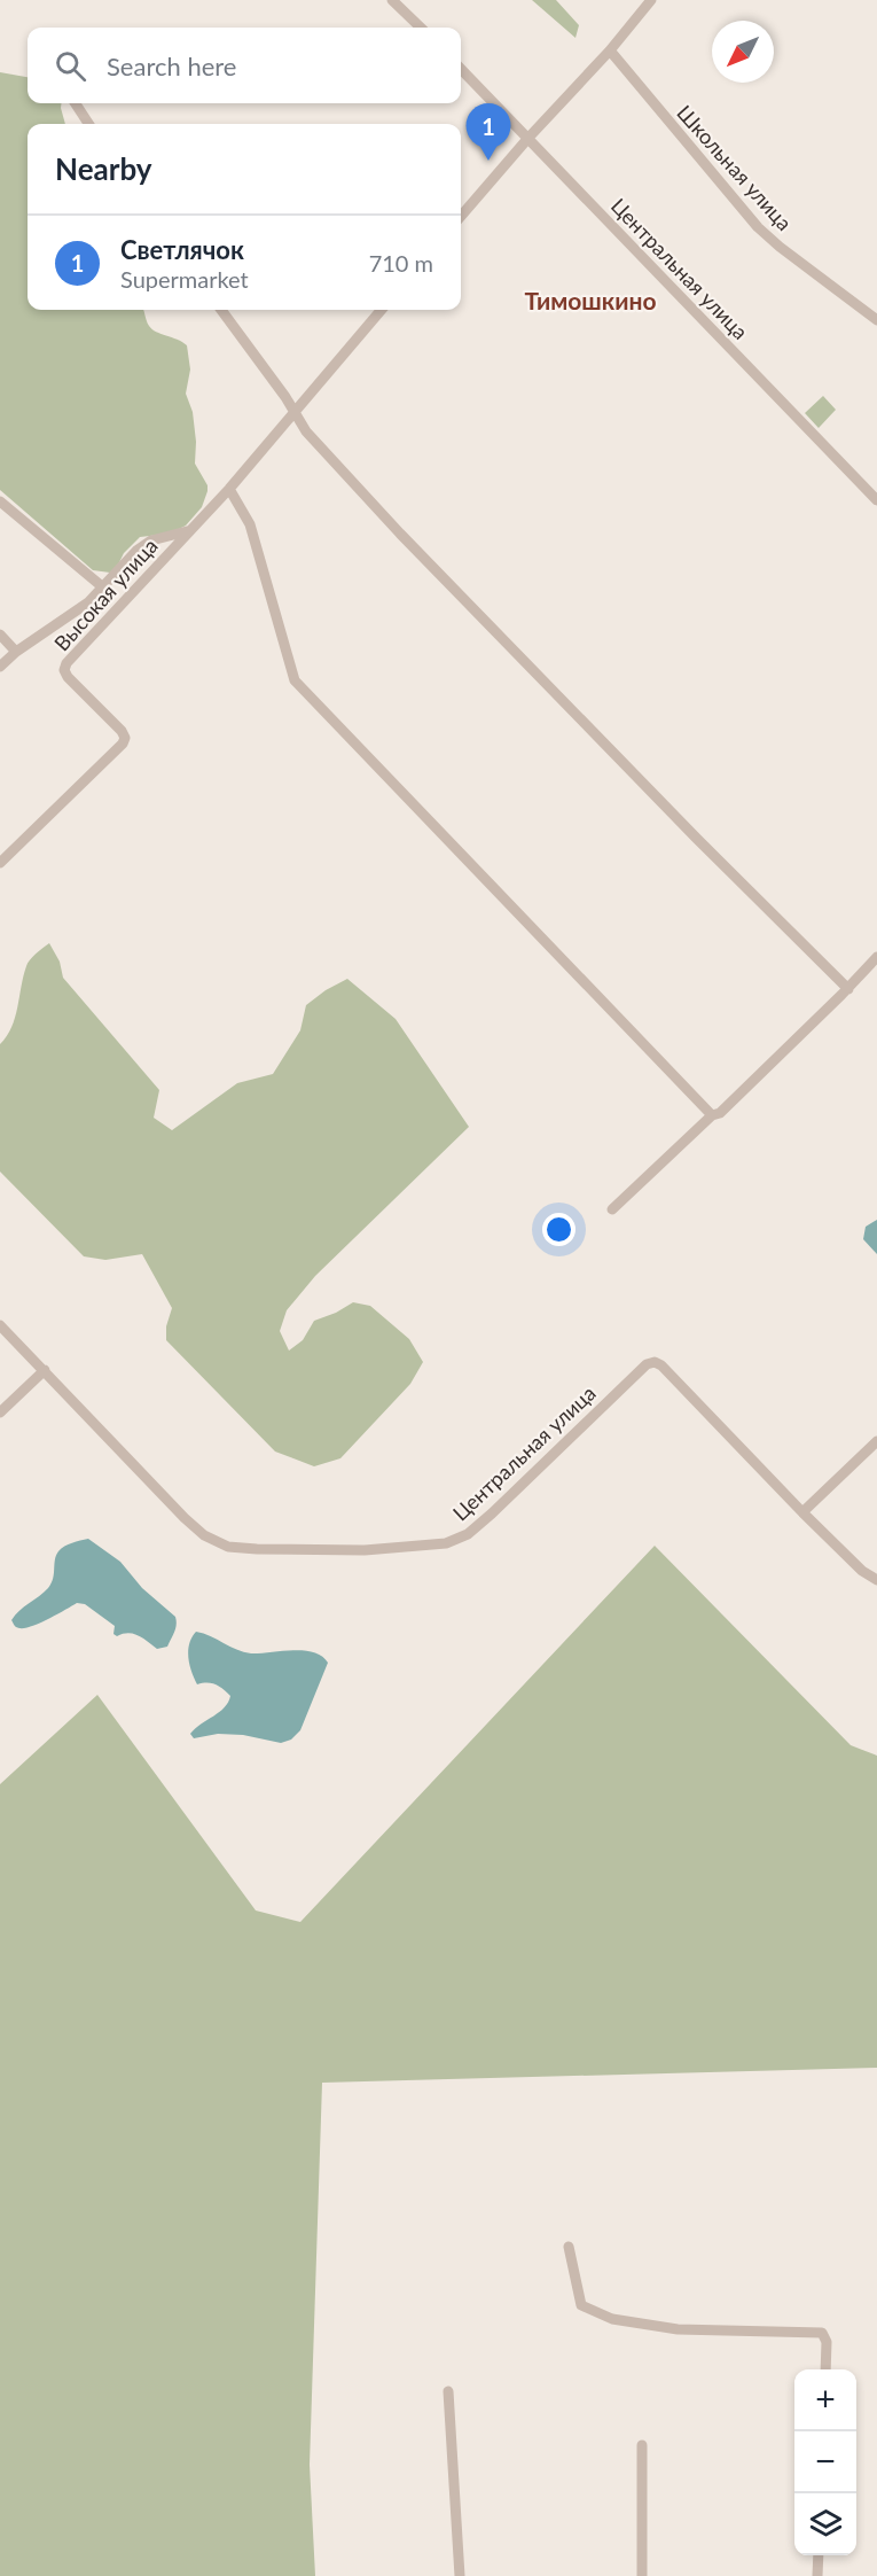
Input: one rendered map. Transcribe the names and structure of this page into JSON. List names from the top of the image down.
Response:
{
  "streets": {
    "street": ["Школьная улица", "Центральная улица", "Высокая улица"]
  },
  "districts": ["Тимошкино"],
  "north": "bottom left",
  "page": {
    "search": "Search here",
    "pins": "1",
    "heading": "Nearby",
    "list": [
      {
        "mark": "1",
        "name": "Светлячок",
        "note": "Supermarket",
        "value": "710 m"
      }
    ],
    "map_buttons": ["+", "−"]
  }
}
